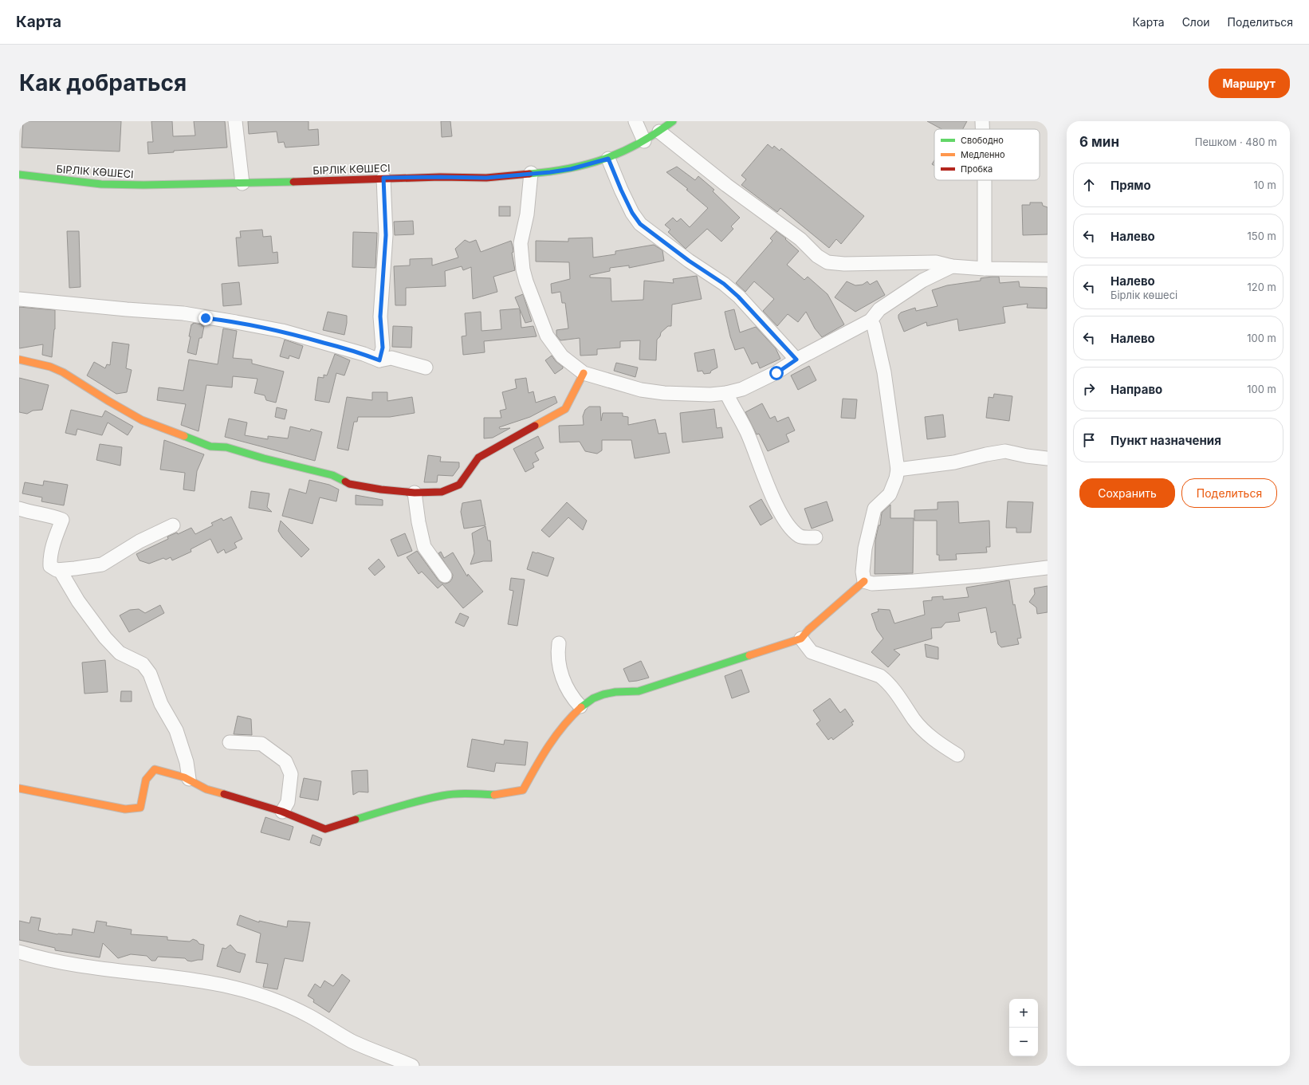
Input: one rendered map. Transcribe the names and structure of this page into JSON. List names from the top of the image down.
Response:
{
  "streets": {
    "street": ["БІРЛІК КӨШЕСІ"]
  },
  "legend": ["Свободно", "Медленно", "Пробка"],
  "page": {
    "header": "Карта",
    "nav": ["Карта", "Слои", "Поделиться"],
    "buttons": [
      "Маршрут",
      ["Сохранить", "Поделиться"]
    ],
    "title": "Как добраться",
    "heading": ["6 мин", "Пешком · 480 m"],
    "list": [
      ["Прямо", "10 m"],
      ["Налево", "150 m"],
      ["Налево", "Бірлік көшесі", "120 m"],
      ["Налево", "100 m"],
      ["Направо", "100 m"],
      "Пункт назначения"
    ],
    "map_buttons": ["+", "−"]
  }
}
